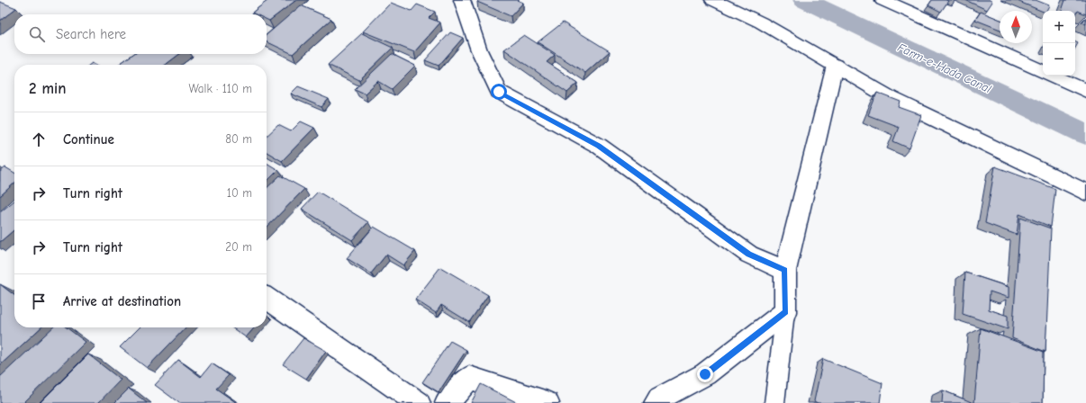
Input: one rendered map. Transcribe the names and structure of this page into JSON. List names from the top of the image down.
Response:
{
  "water": ["Farm-e-Hada Canal"],
  "north": "top",
  "page": {
    "map_buttons": ["+", "−"],
    "search": "Search here",
    "heading": ["2 min", "Walk · 110 m"],
    "list": [
      ["Continue", "80 m"],
      ["Turn right", "10 m"],
      ["Turn right", "20 m"],
      "Arrive at destination"
    ]
  }
}
